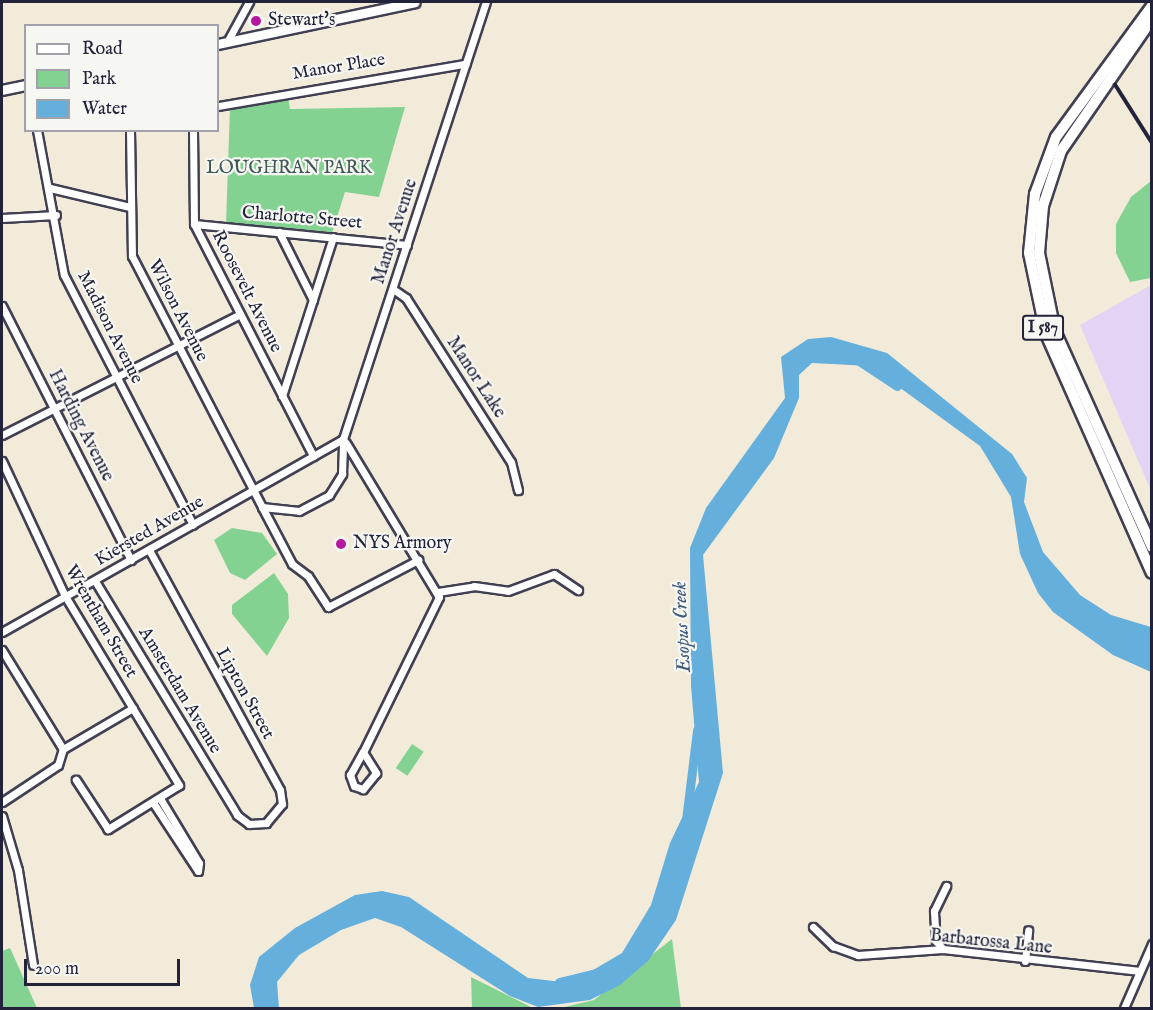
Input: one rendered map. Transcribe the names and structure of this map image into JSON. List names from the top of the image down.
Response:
{
  "streets": {
    "highway": ["I 587"],
    "street": [
      "Manor Place",
      "Charlotte Street",
      "Manor Avenue",
      "Roosevelt Avenue",
      "Wilson Avenue",
      "Madison Avenue",
      "Manor Lake",
      "Harding Avenue",
      "Kiersted Avenue",
      "Wrentham Street",
      "Amsterdam Avenue",
      "Lipton Street",
      "Barbarossa Lane"
    ]
  },
  "crossings": [
    ["Manor Place", "Manor Avenue"],
    ["Charlotte Street", "Manor Avenue"],
    ["Charlotte Street", "Roosevelt Avenue"],
    ["Manor Avenue", "Wilson Avenue"],
    ["Manor Avenue", "Manor Lake"],
    ["Roosevelt Avenue", "Kiersted Avenue"],
    ["Wilson Avenue", "Kiersted Avenue"],
    ["Madison Avenue", "Kiersted Avenue"],
    ["Harding Avenue", "Kiersted Avenue"],
    ["Kiersted Avenue", "Wrentham Street"],
    ["Kiersted Avenue", "Amsterdam Avenue"],
    ["Kiersted Avenue", "Lipton Street"],
    ["Amsterdam Avenue", "Lipton Street"]
  ],
  "water": ["Esopus Creek"],
  "parks": ["LOUGHRAN PARK"],
  "places": ["Stewart's", "NYS Armory"],
  "legend": ["Road", "Park", "Water"],
  "scale_bar": "200 m"
}
